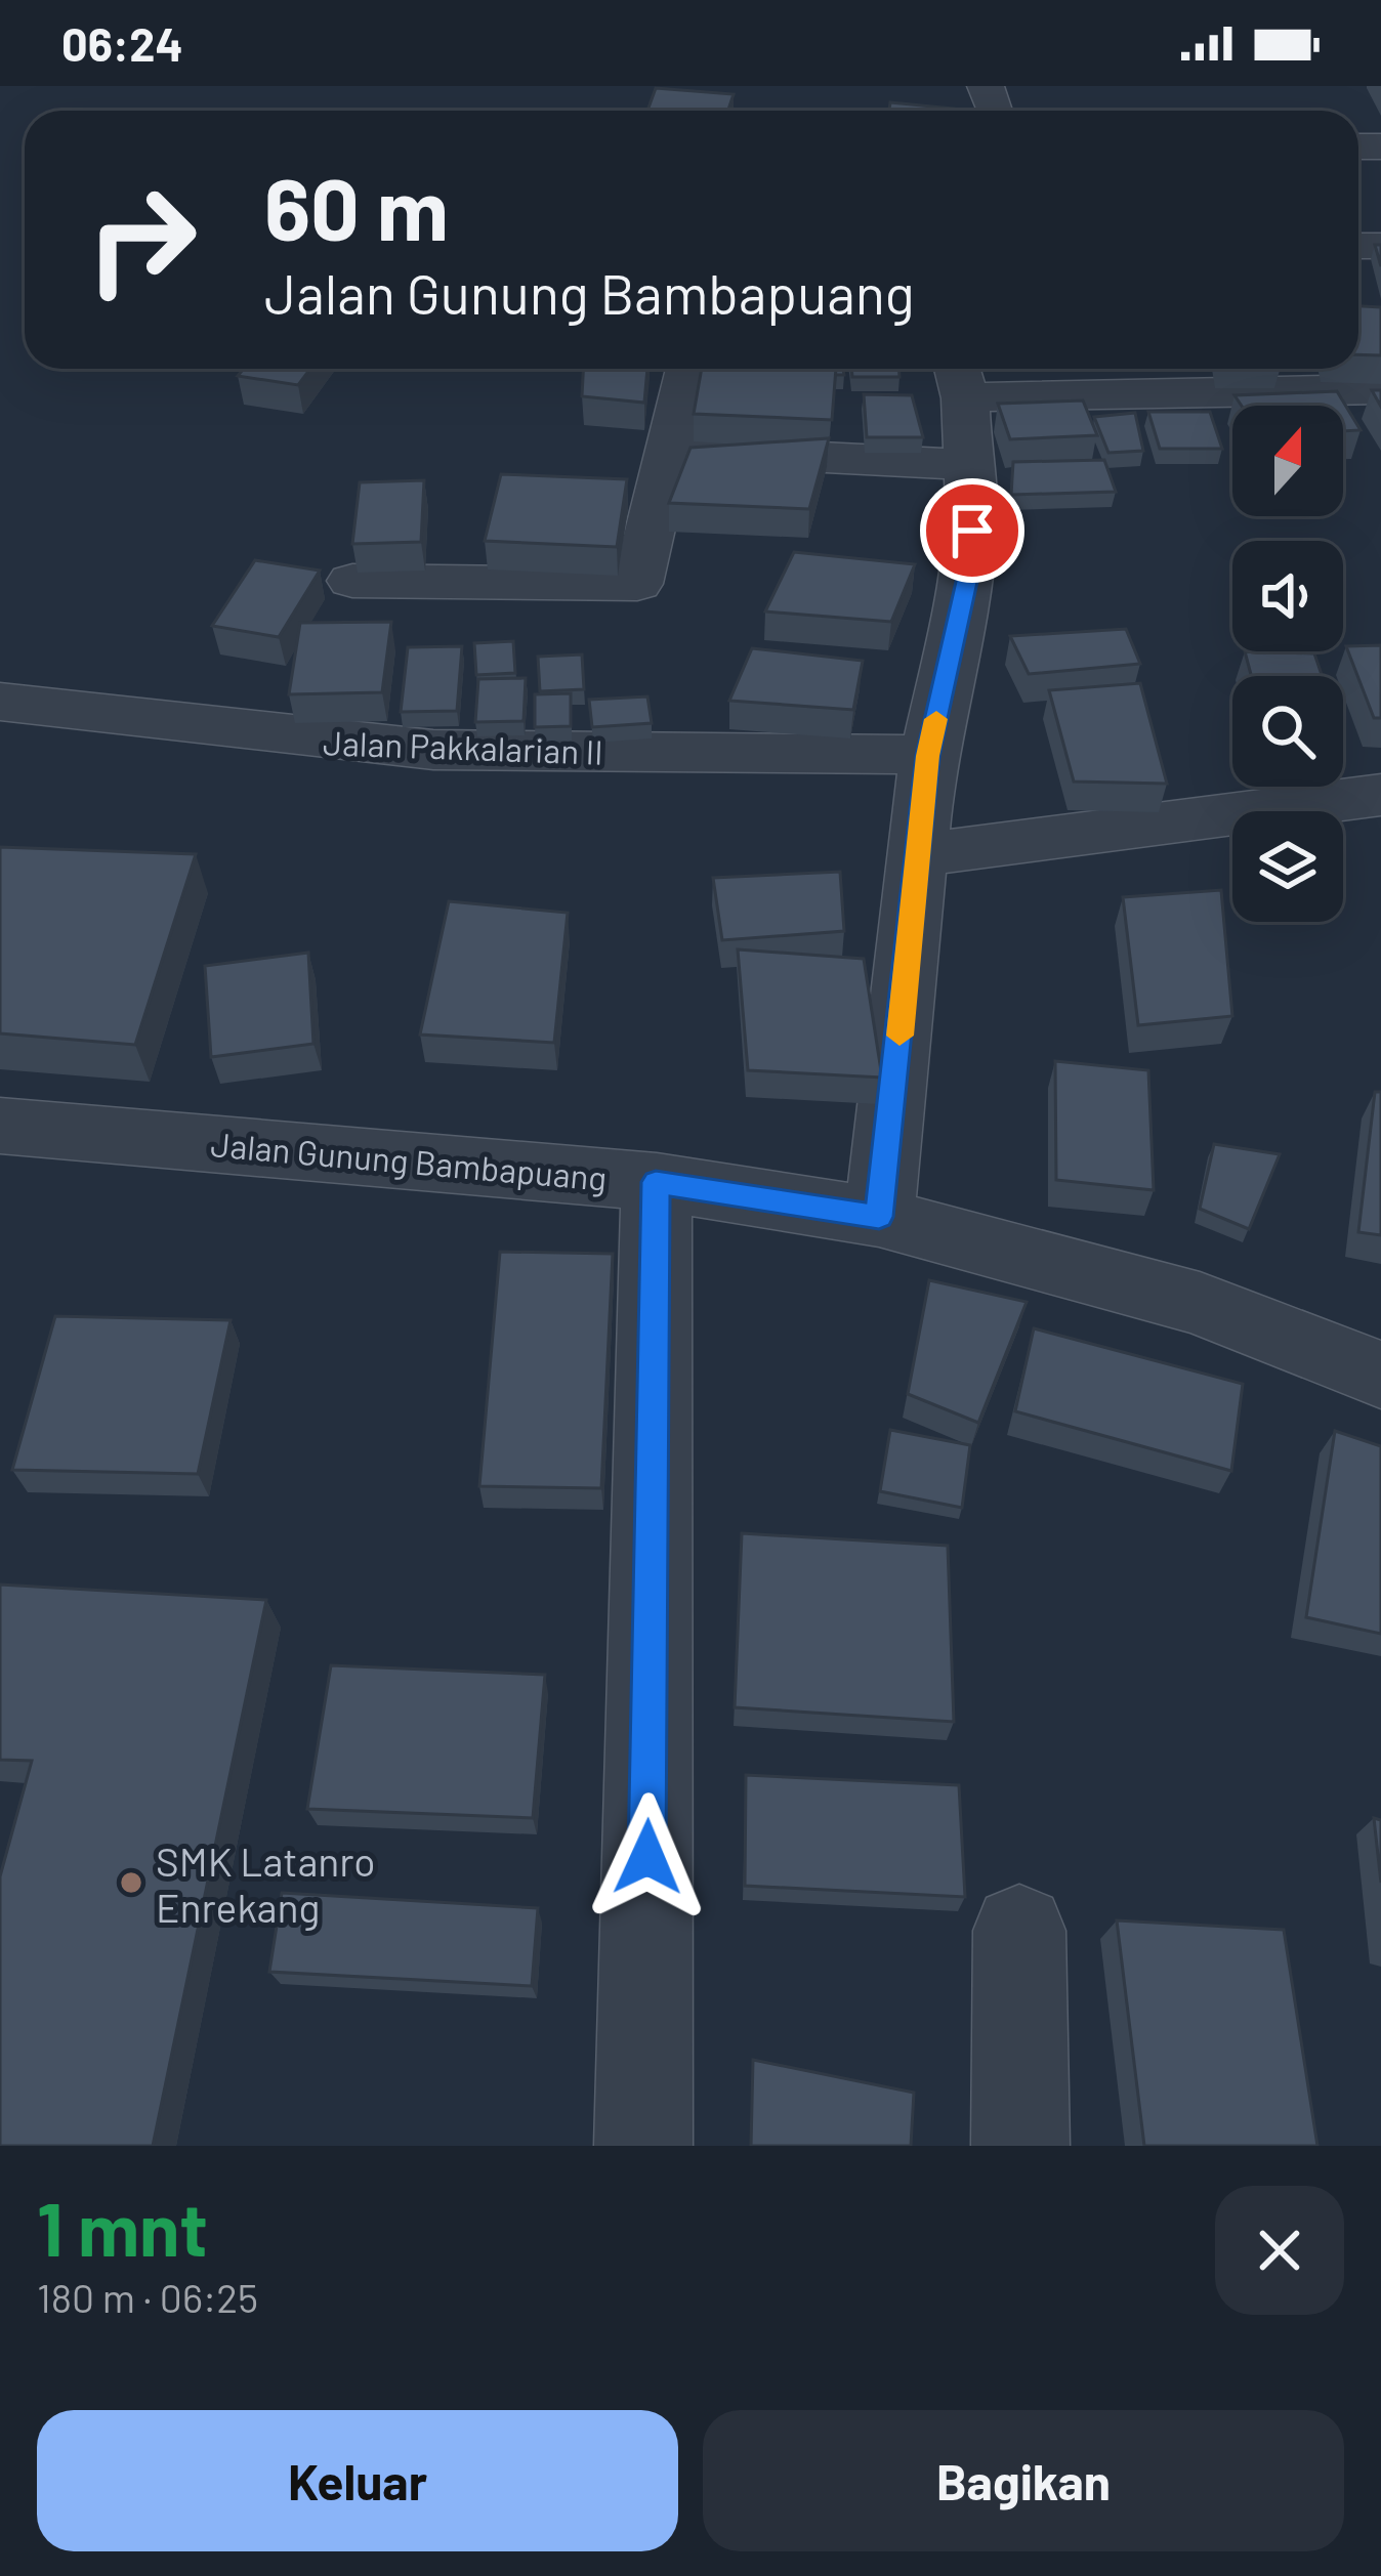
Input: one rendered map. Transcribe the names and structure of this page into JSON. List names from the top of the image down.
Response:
{
  "streets": {
    "street": ["Jalan Pakkalarian II", "Jalan Gunung Bambapuang"]
  },
  "places": ["SMK Latanro Enrekang"],
  "north": "top",
  "page": {
    "status": "06:24",
    "turn": ["60 m", "Jalan Gunung Bambapuang"],
    "heading": ["1 mnt", "180 m · 06:25"],
    "buttons": ["Keluar", "Bagikan"]
  }
}
